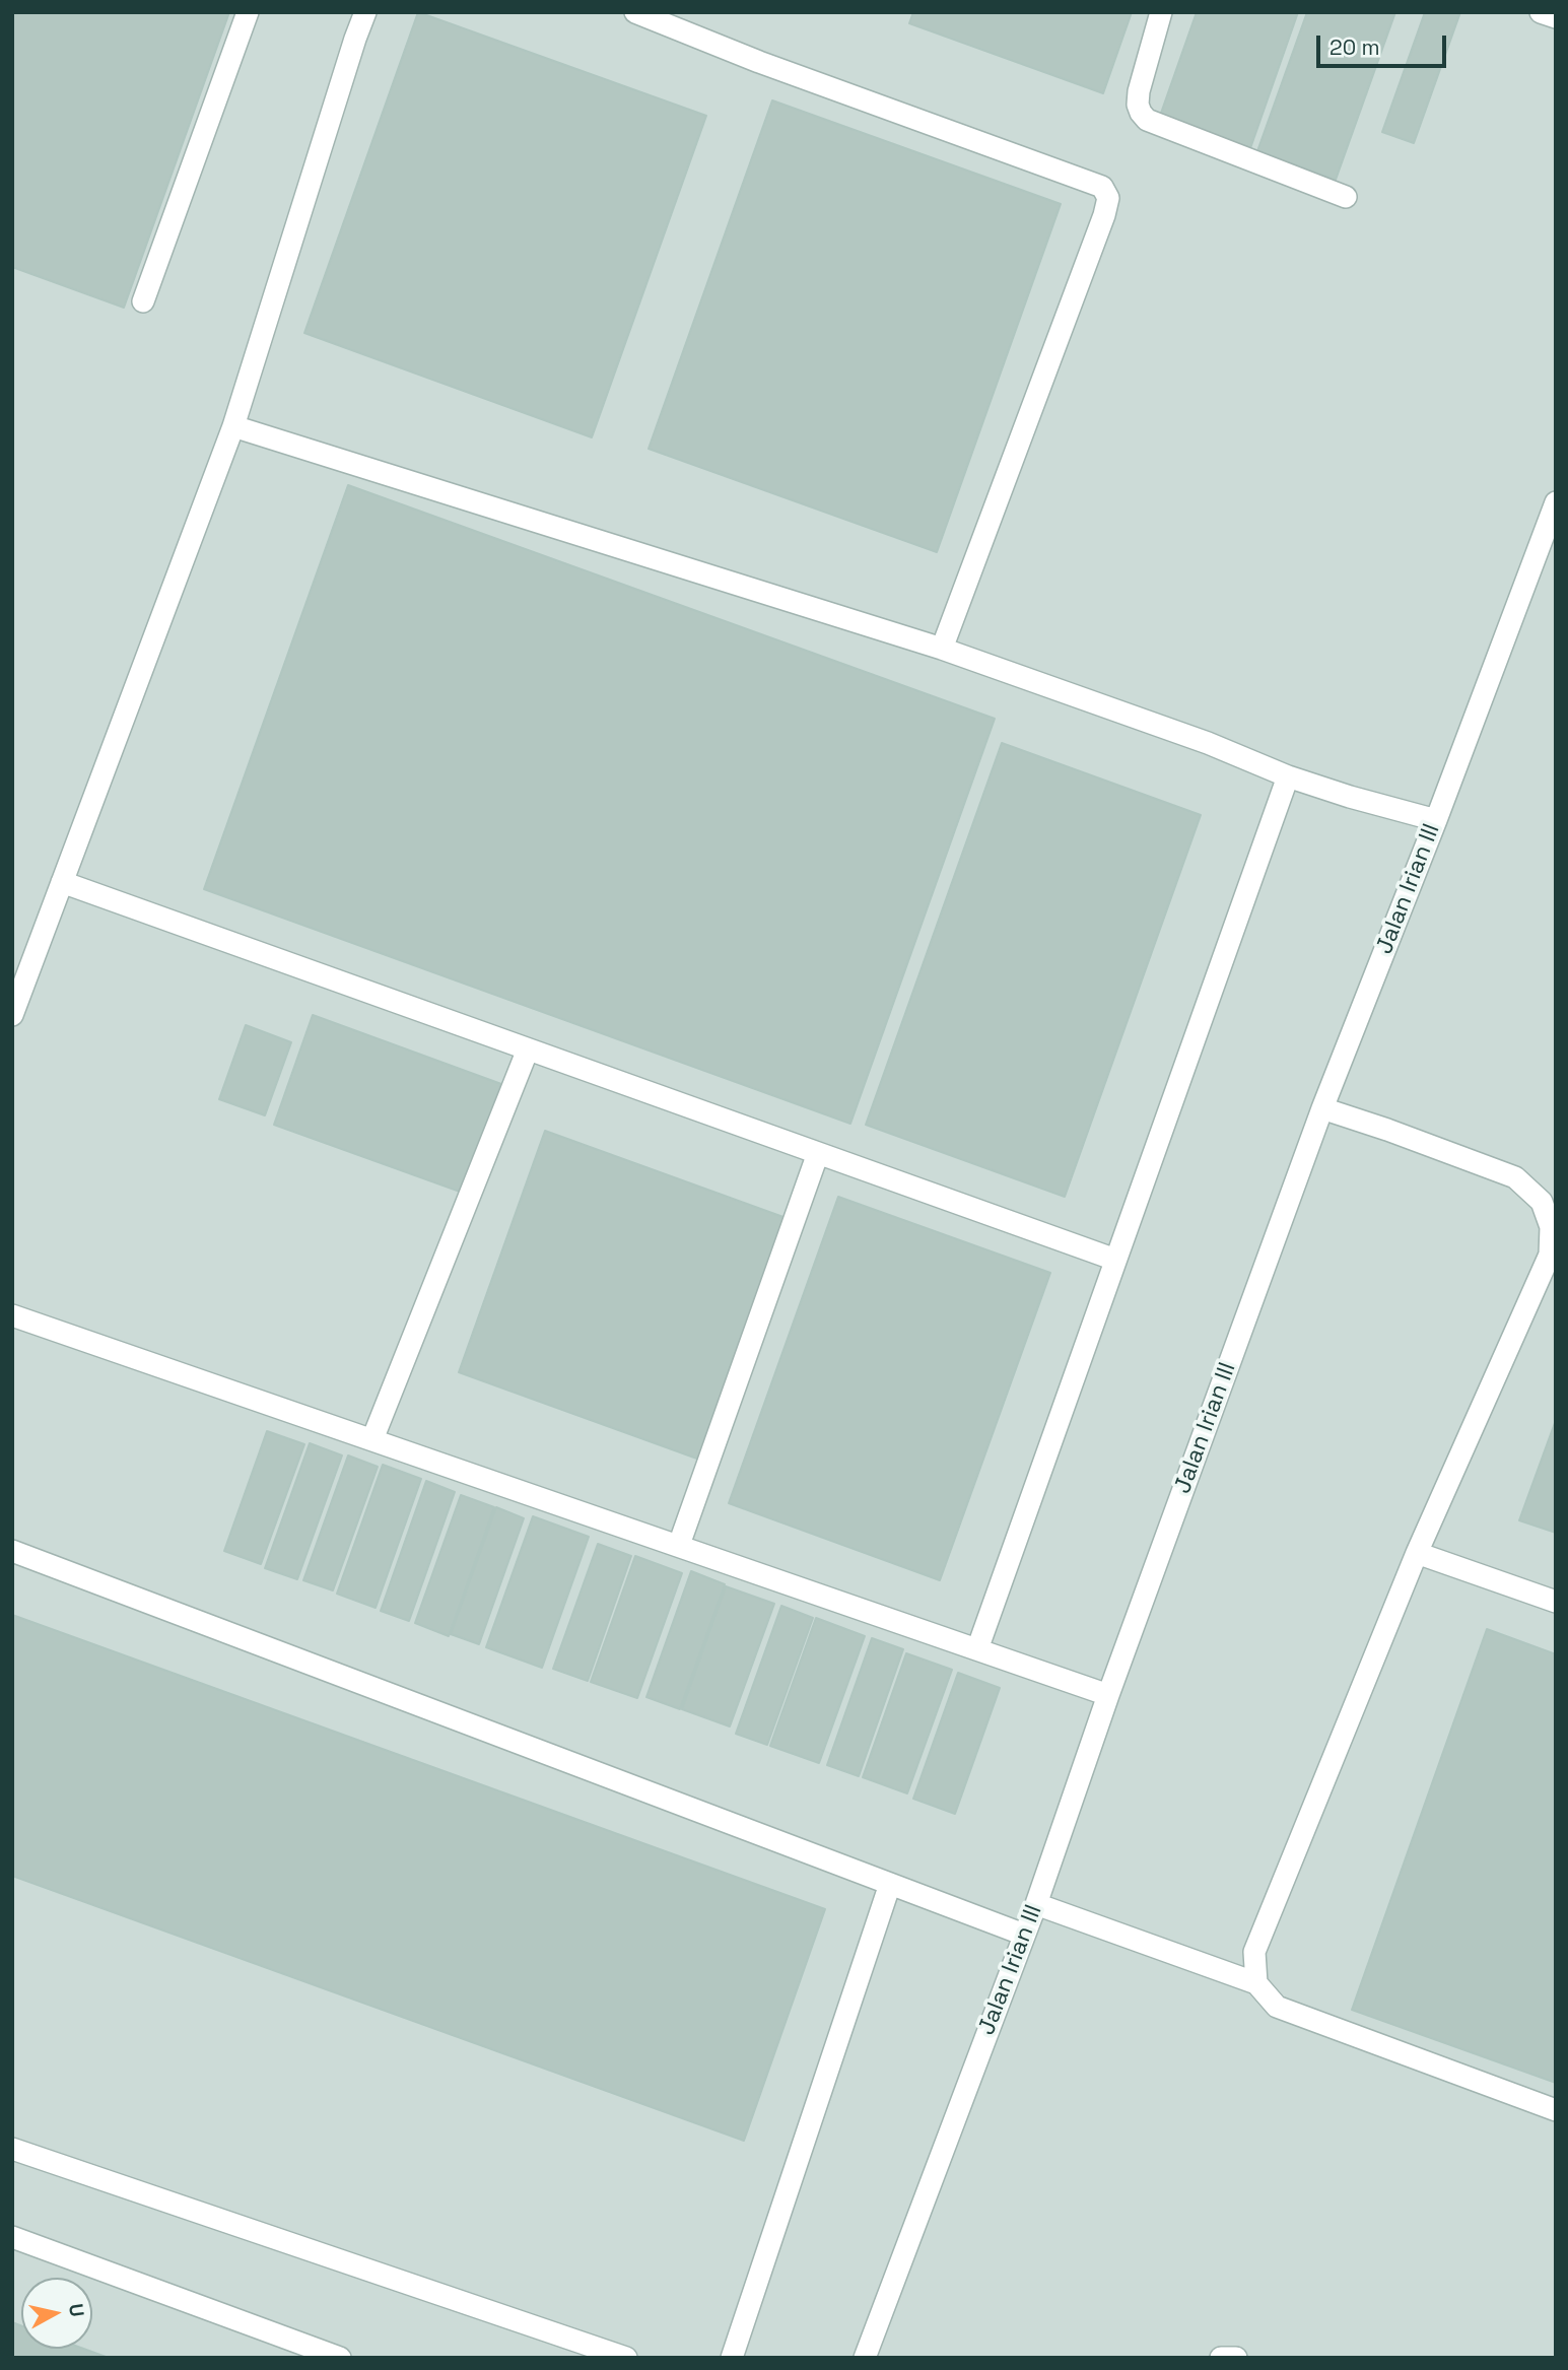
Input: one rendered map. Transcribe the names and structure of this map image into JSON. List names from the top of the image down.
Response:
{
  "streets": {
    "lane": ["Jalan Irian III"]
  },
  "scale_bar": "20 m",
  "north": "right"
}
